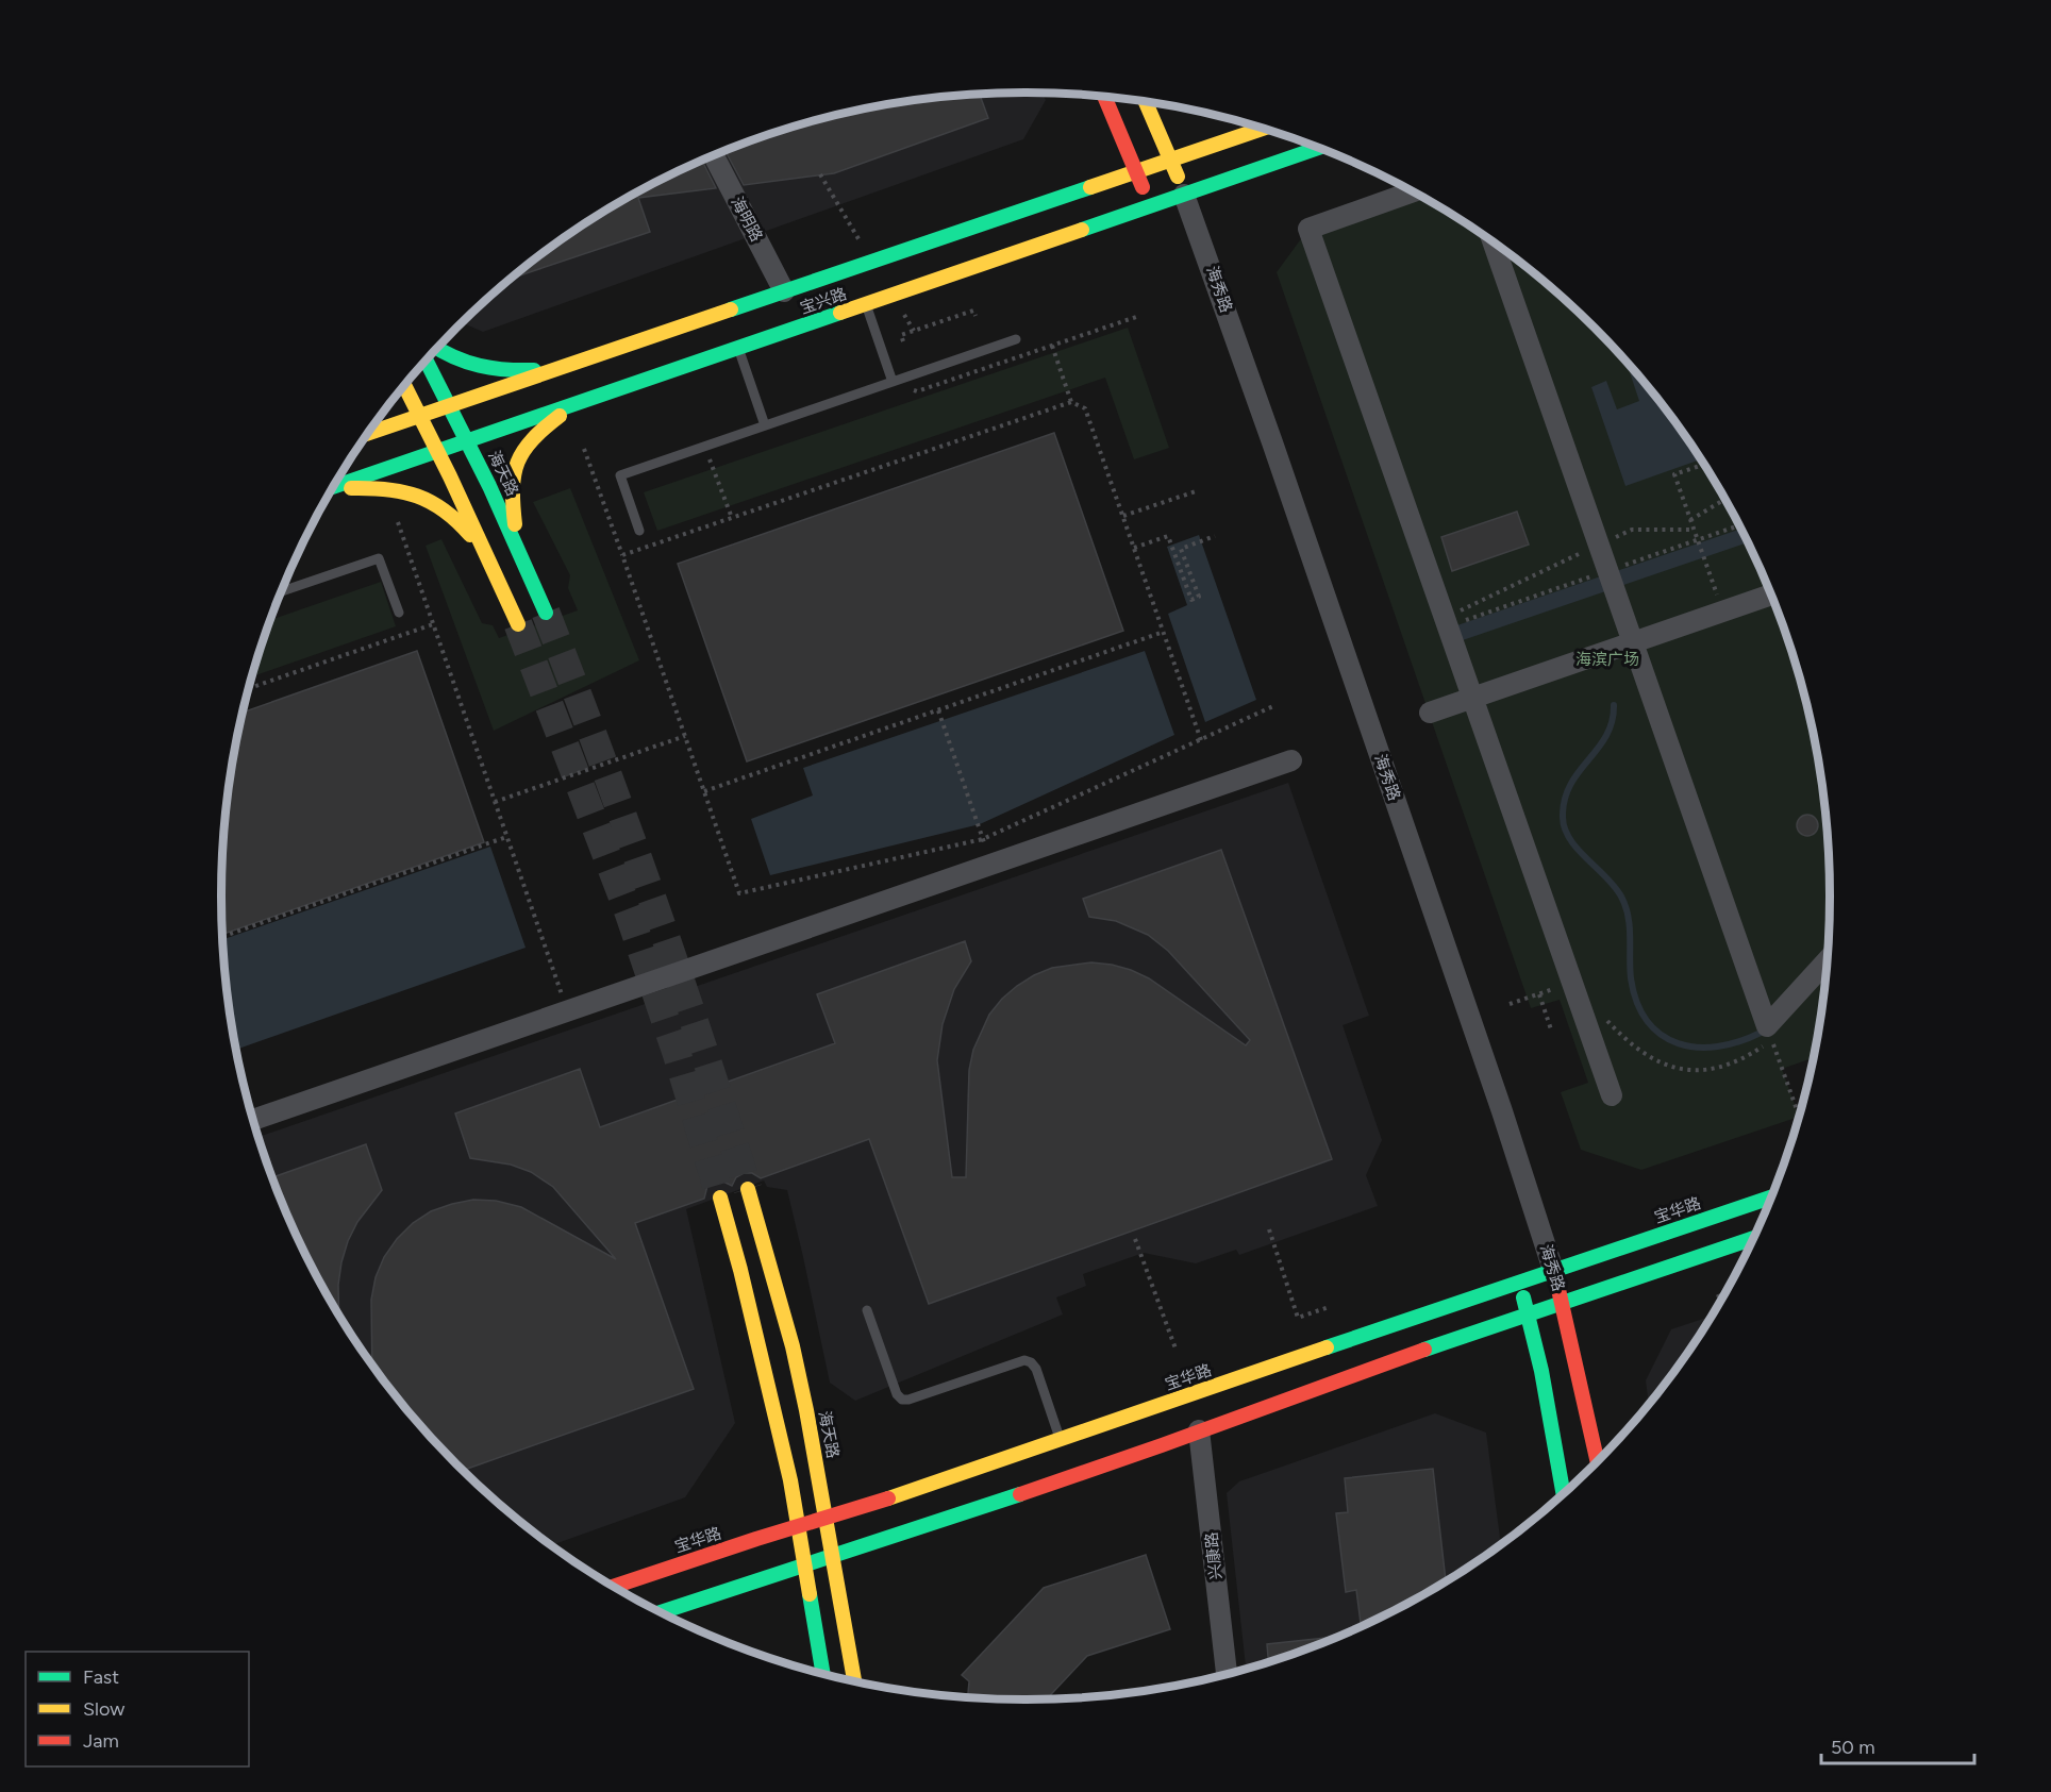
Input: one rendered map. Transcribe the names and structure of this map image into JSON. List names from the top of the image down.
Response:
{
  "streets": {
    "main road": [
      "海秀路",
      "宝兴路",
      "海天路",
      "宝华路"
    ],
    "street": ["海明路", "兴康路"]
  },
  "crossings": [
    ["海明路", "宝兴路"],
    ["海秀路", "宝兴路"],
    ["海秀路", "宝华路"],
    ["宝兴路", "海天路"],
    ["海天路", "宝华路"]
  ],
  "parks": ["海滨广场"],
  "legend": ["Fast", "Slow", "Jam"],
  "scale_bar": "50 m"
}
